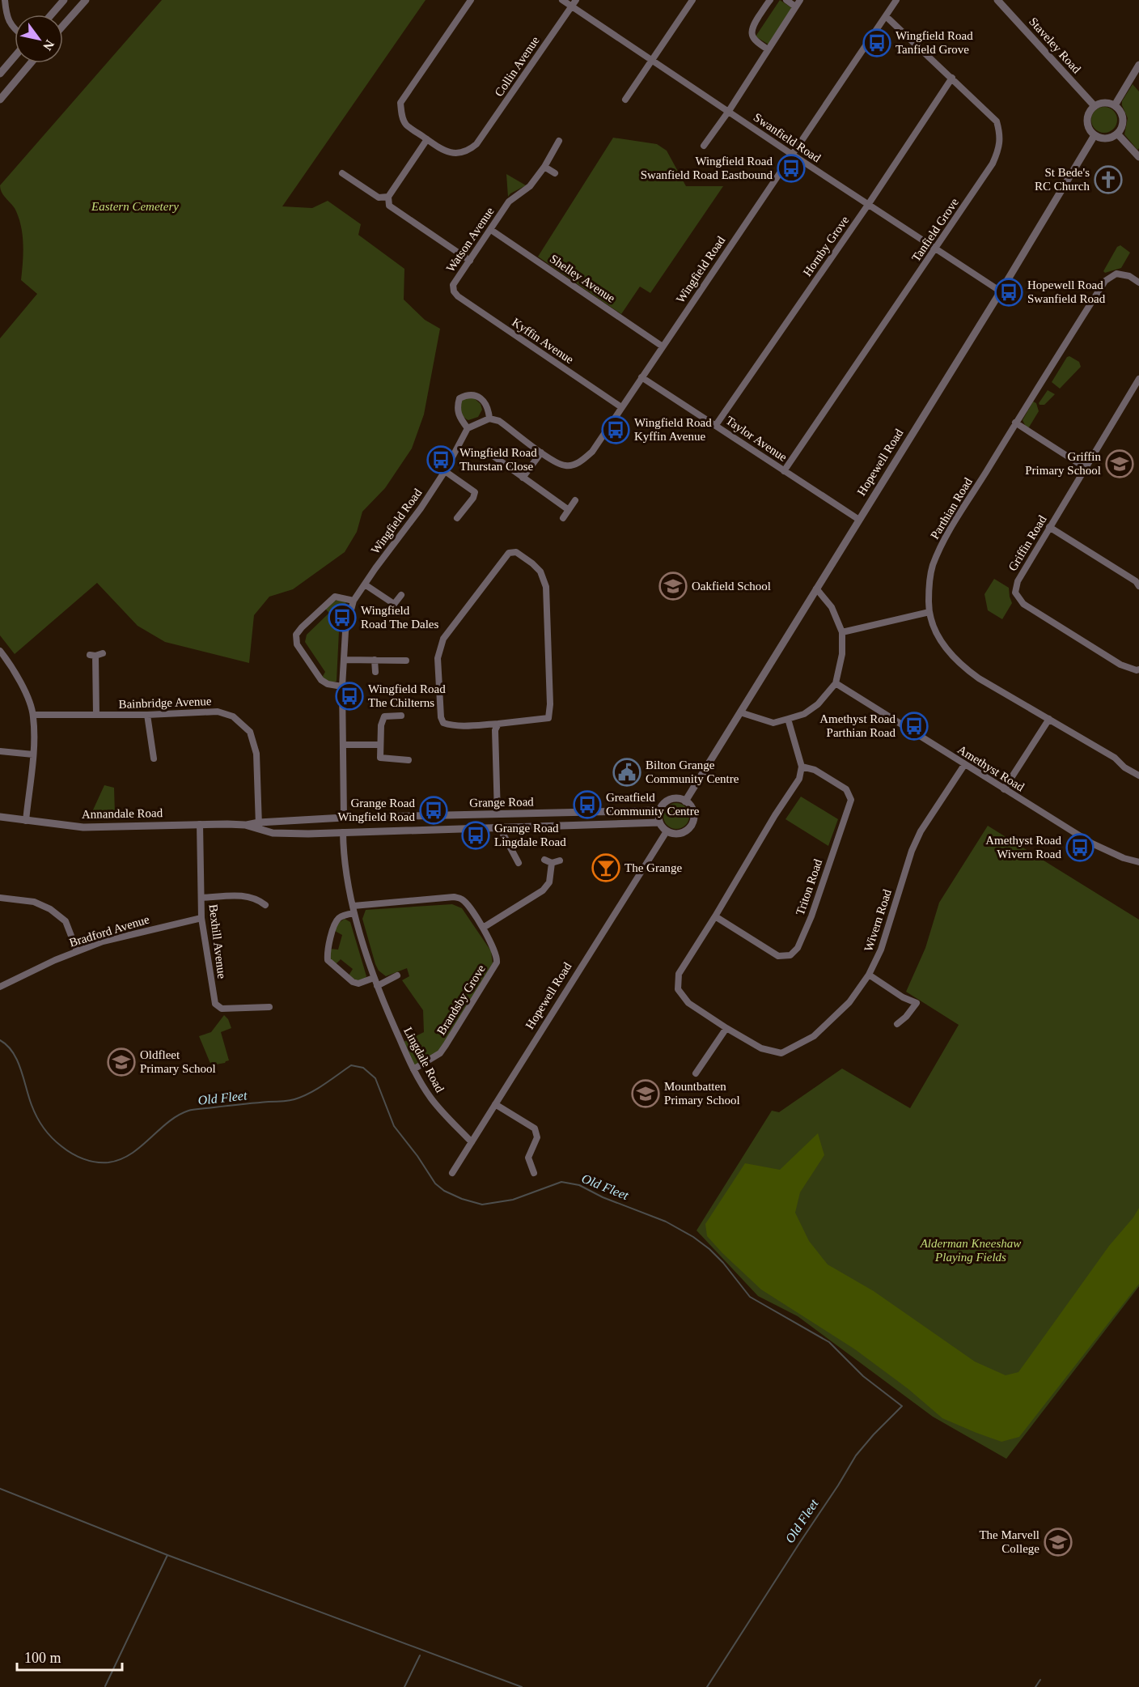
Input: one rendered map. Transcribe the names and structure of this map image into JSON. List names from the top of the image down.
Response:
{
  "streets": {
    "street": [
      "Staveley Road",
      "Collin Avenue",
      "Swanfield Road",
      "Tanfield Grove",
      "Watson Avenue",
      "Hornby Grove",
      "Wingfield Road",
      "Shelley Avenue",
      "Kyffin Avenue",
      "Taylor Avenue",
      "Hopewell Road",
      "Parthian Road",
      "Griffin Road",
      "Bainbridge Avenue",
      "Amethyst Road",
      "Grange Road",
      "Annandale Road",
      "Triton Road",
      "Wivern Road",
      "Bradford Avenue",
      "Bexhill Avenue",
      "Brandsby Grove",
      "Lingdale Road"
    ]
  },
  "crossings": [
    ["Staveley Road", "Hopewell Road"],
    ["Collin Avenue", "Swanfield Road"],
    ["Swanfield Road", "Tanfield Grove"],
    ["Swanfield Road", "Hornby Grove"],
    ["Swanfield Road", "Wingfield Road"],
    ["Swanfield Road", "Hopewell Road"],
    ["Tanfield Grove", "Hornby Grove"],
    ["Tanfield Grove", "Wingfield Road"],
    ["Tanfield Grove", "Taylor Avenue"],
    ["Watson Avenue", "Shelley Avenue"],
    ["Watson Avenue", "Kyffin Avenue"],
    ["Hornby Grove", "Taylor Avenue"],
    ["Wingfield Road", "Shelley Avenue"],
    ["Wingfield Road", "Kyffin Avenue"],
    ["Wingfield Road", "Taylor Avenue"],
    ["Wingfield Road", "Grange Road"],
    ["Wingfield Road", "Annandale Road"],
    ["Taylor Avenue", "Hopewell Road"],
    ["Hopewell Road", "Grange Road"],
    ["Hopewell Road", "Lingdale Road"],
    ["Bainbridge Avenue", "Annandale Road"],
    ["Amethyst Road", "Wivern Road"],
    ["Grange Road", "Annandale Road"],
    ["Grange Road", "Lingdale Road"],
    ["Annandale Road", "Bexhill Avenue"],
    ["Annandale Road", "Lingdale Road"],
    ["Triton Road", "Wivern Road"],
    ["Bradford Avenue", "Bexhill Avenue"],
    ["Brandsby Grove", "Lingdale Road"]
  ],
  "water": ["Old Fleet"],
  "parks": ["Eastern Cemetery", "Alderman Kneeshaw Playing Fields"],
  "places": {
    "bus stop": [
      "Wingfield Road Tanfield Grove",
      "Wingfield Road Swanfield Road Eastbound",
      "Hopewell Road Swanfield Road",
      "Wingfield Road Kyffin Avenue",
      "Wingfield Road Thurstan Close",
      "Wingfield Road The Dales",
      "Wingfield Road The Chilterns",
      "Amethyst Road Parthian Road",
      "Greatfield Community Centre",
      "Grange Road Wingfield Road",
      "Grange Road Lingdale Road",
      "Amethyst Road Wivern Road"
    ],
    "church": ["St Bede's RC Church"],
    "school or university": [
      "Griffin Primary School",
      "Oakfield School",
      "Oldfleet Primary School",
      "Mountbatten Primary School",
      "The Marvell College"
    ],
    "public building": ["Bilton Grange Community Centre"],
    "bar": ["The Grange"]
  },
  "scale_bar": "100 m",
  "north": "bottom right"
}
